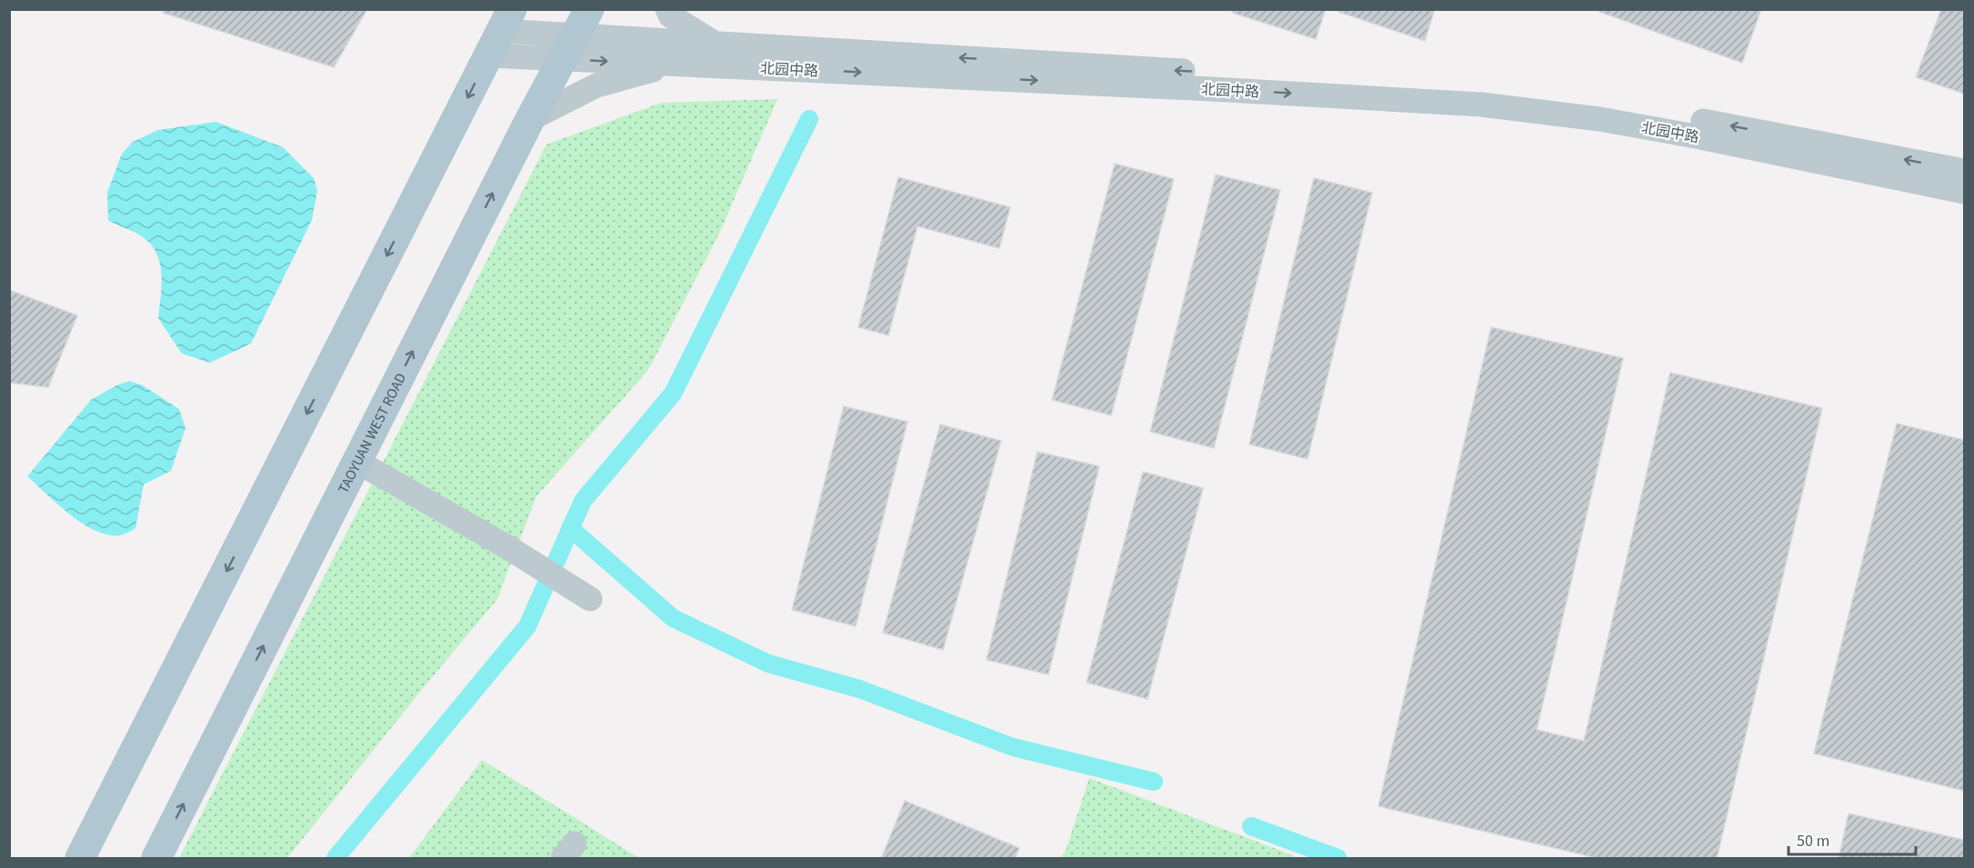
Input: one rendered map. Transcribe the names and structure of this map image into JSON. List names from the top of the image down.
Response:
{
  "streets": {
    "main road": ["TAOYUAN WEST ROAD"],
    "street": ["北园中路"]
  },
  "crossings": [
    ["北园中路", "TAOYUAN WEST ROAD"]
  ],
  "scale_bar": "50 m"
}
